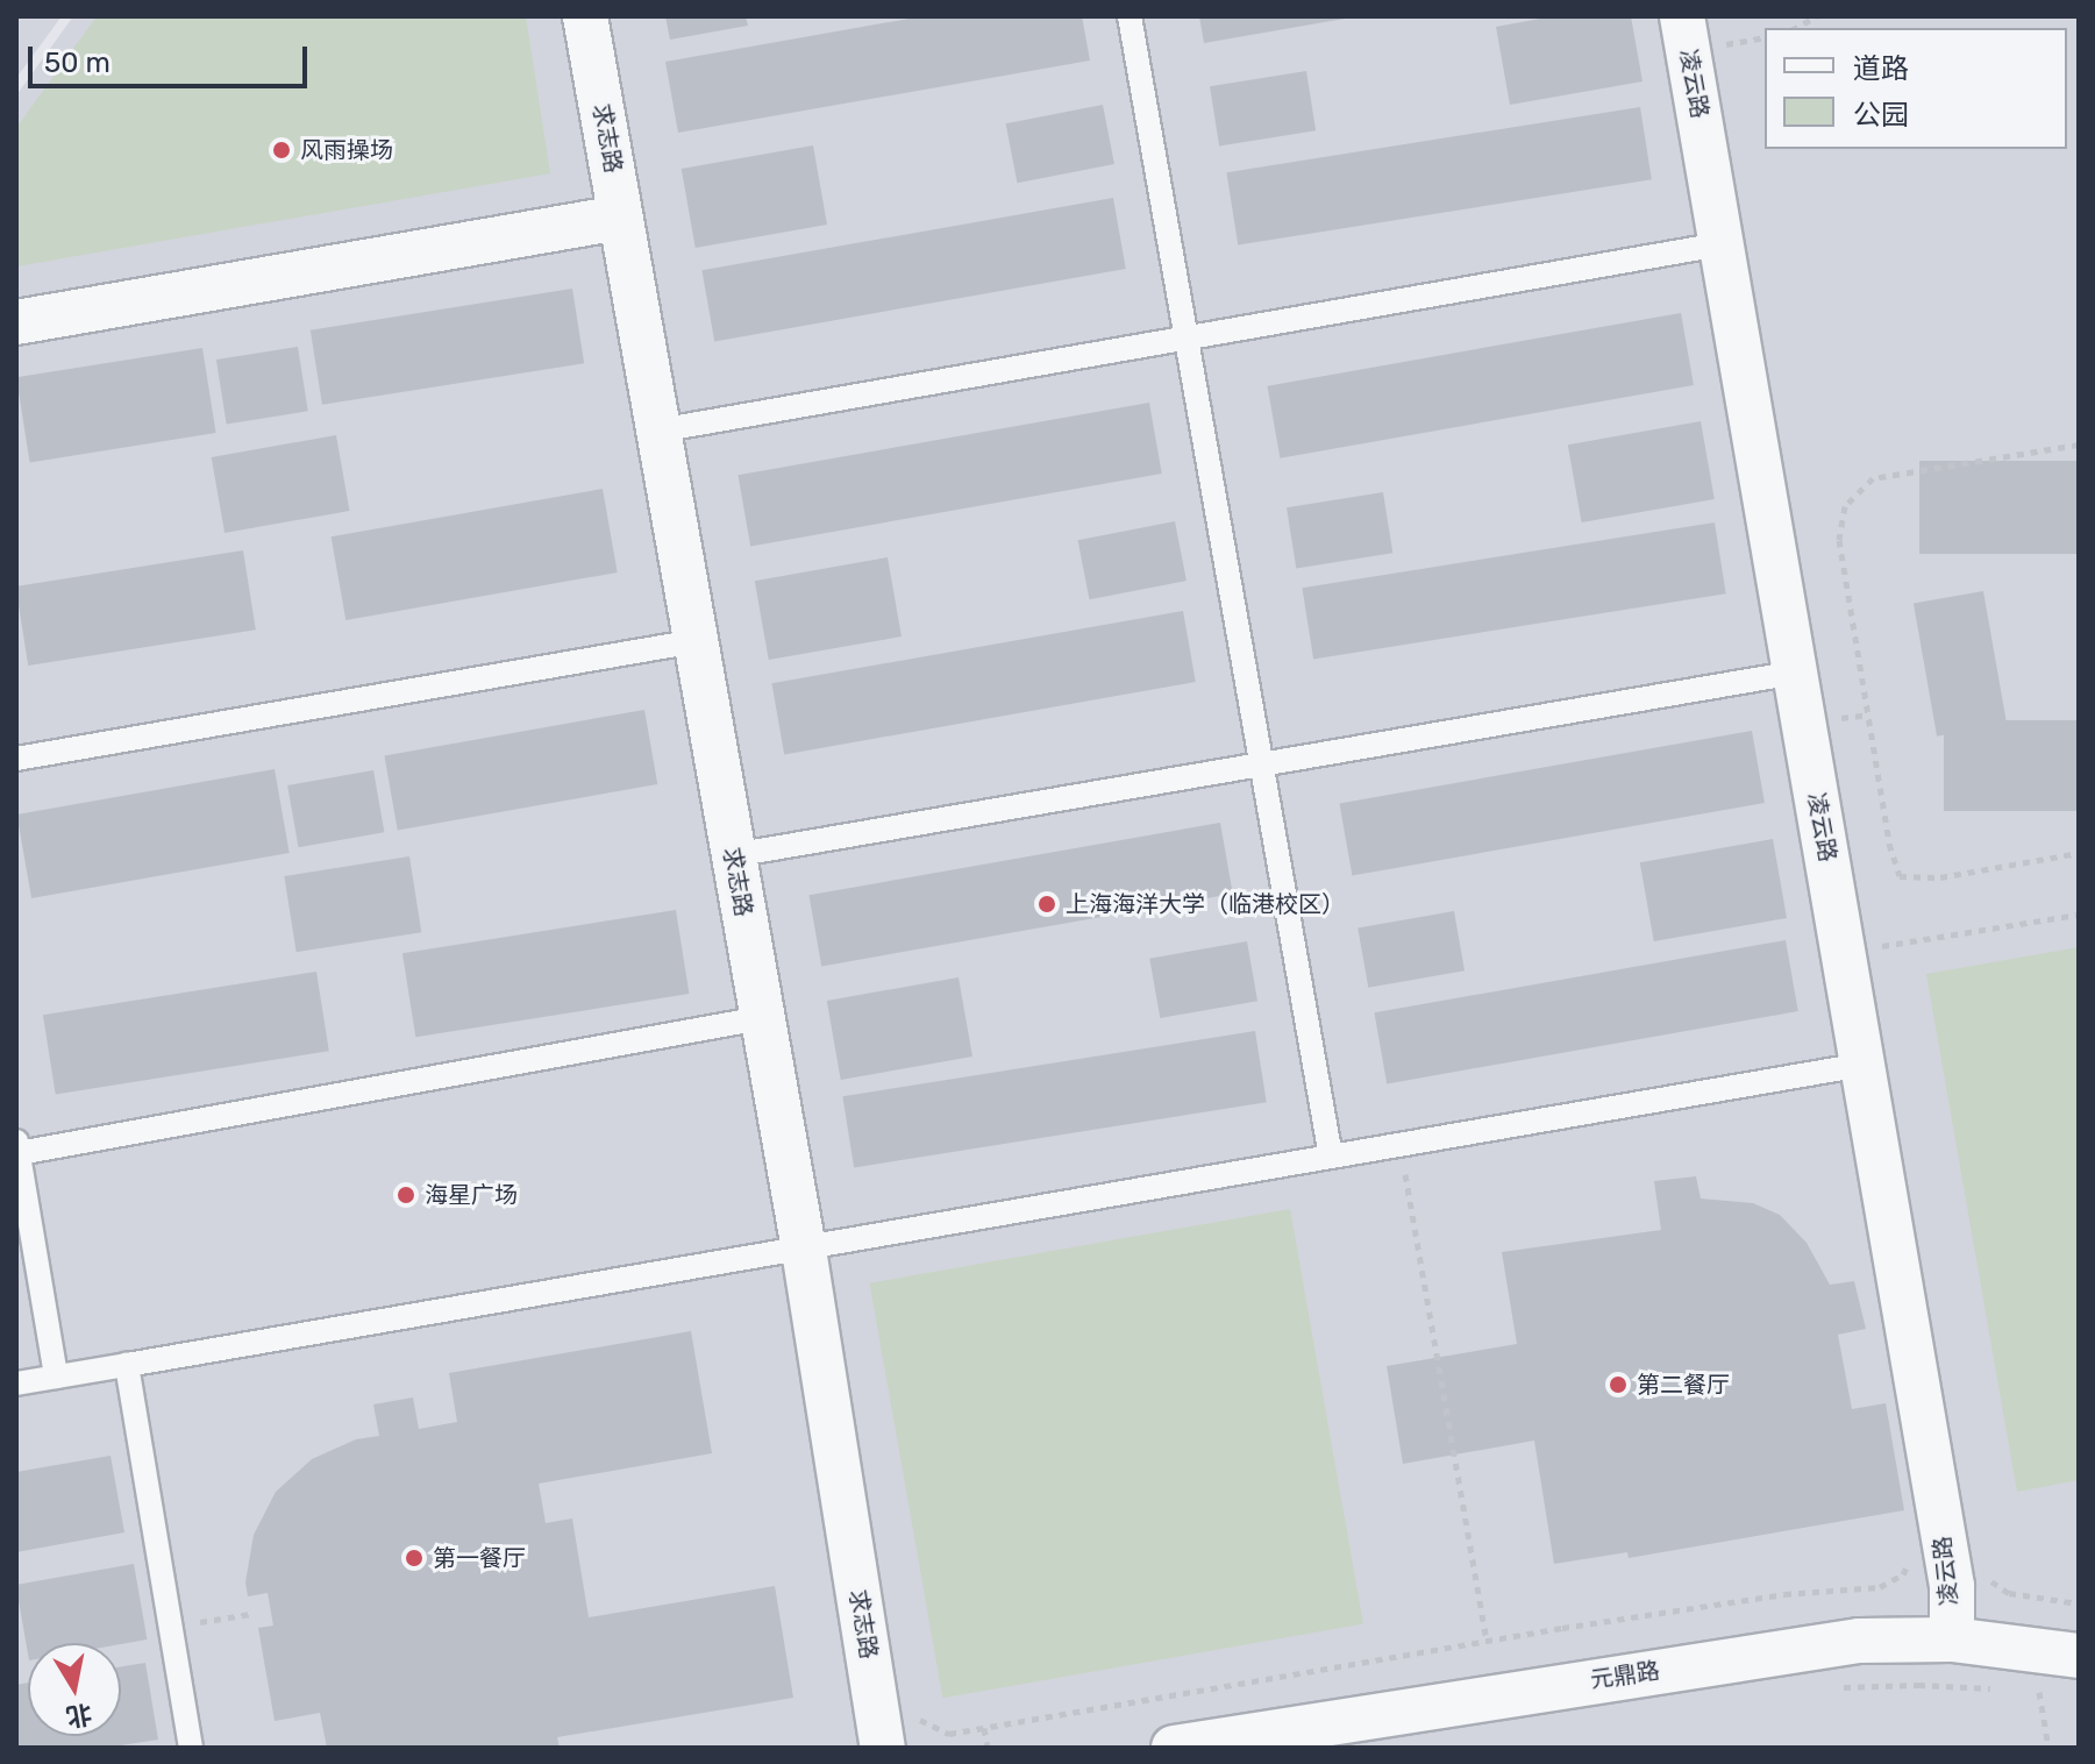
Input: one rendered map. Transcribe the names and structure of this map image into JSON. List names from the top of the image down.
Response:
{
  "streets": {
    "street": ["凌云路", "求志路", "元鼎路"]
  },
  "crossings": [
    ["凌云路", "元鼎路"]
  ],
  "places": [
    "风雨操场",
    "上海海洋大学（临港校区）",
    "海星广场",
    "第二餐厅",
    "第一餐厅"
  ],
  "legend": ["道路", "公园"],
  "scale_bar": "50 m",
  "north": "bottom"
}
